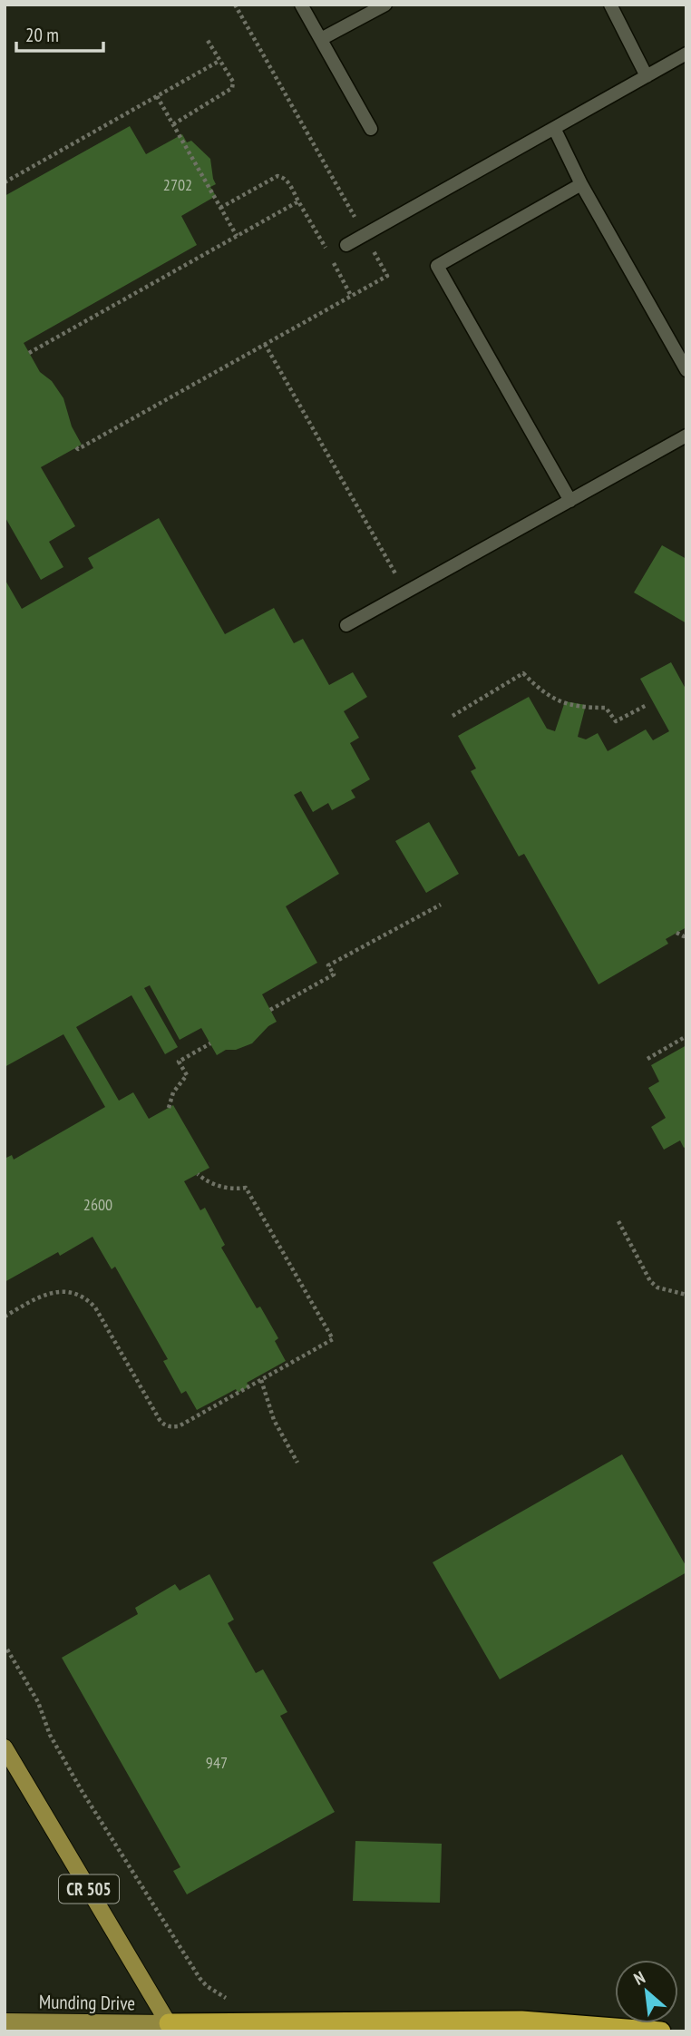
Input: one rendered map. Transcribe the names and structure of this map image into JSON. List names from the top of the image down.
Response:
{
  "streets": {
    "main road": ["CR 505", "Munding Drive"]
  },
  "crossings": [
    ["CR 505", "Munding Drive"]
  ],
  "house_numbers": ["2702", "2600", "947"],
  "scale_bar": "20 m",
  "north": "top left"
}
